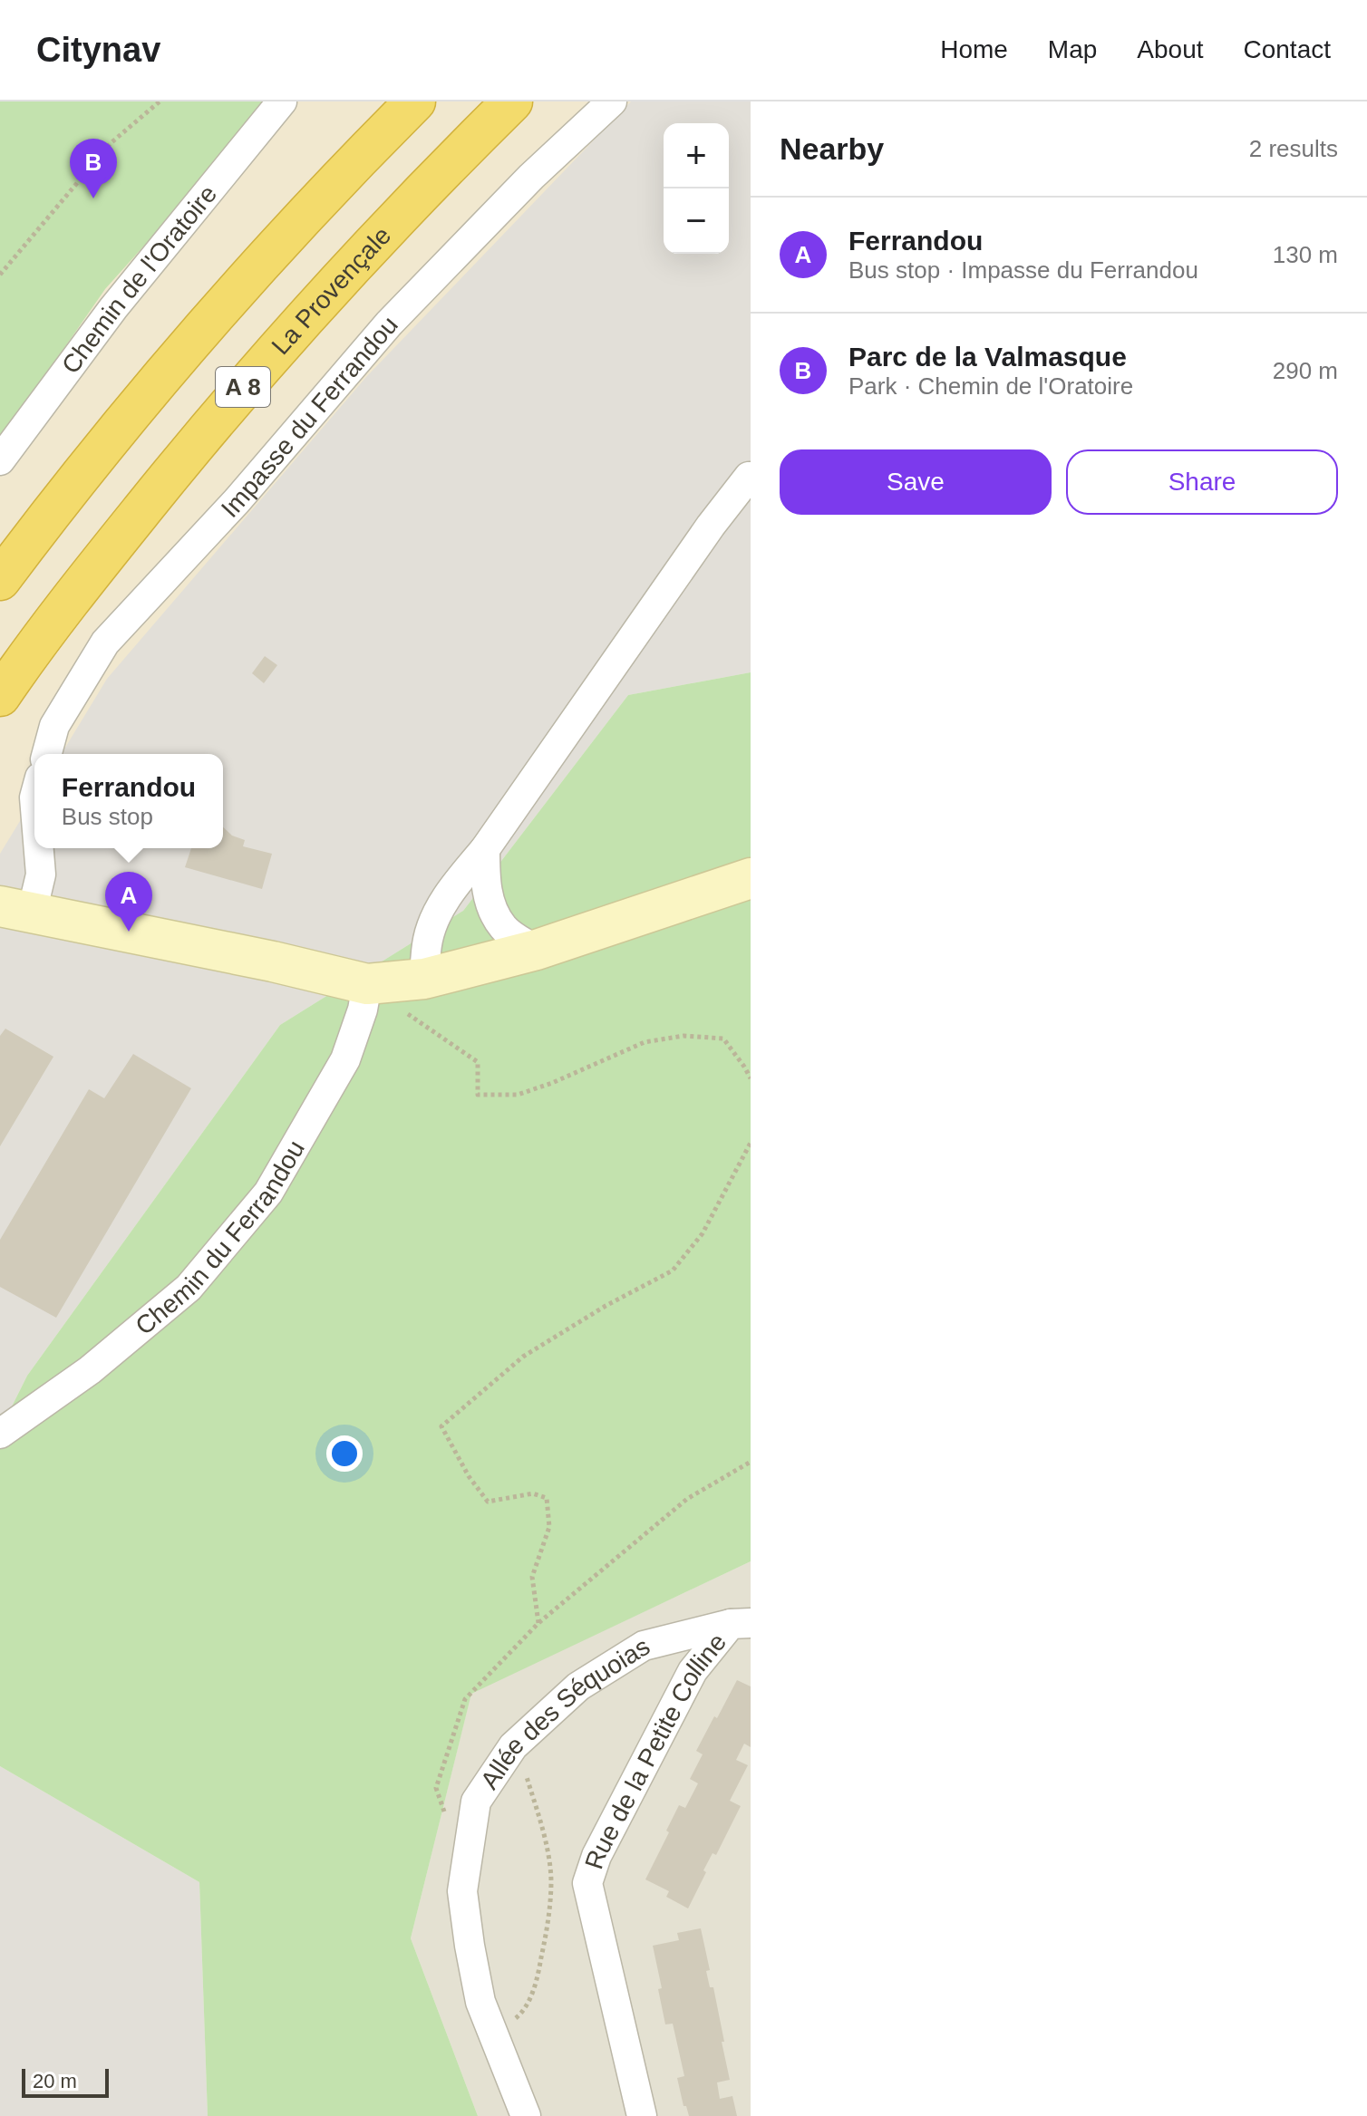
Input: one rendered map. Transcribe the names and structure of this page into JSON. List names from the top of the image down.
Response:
{
  "streets": {
    "highway": ["La Provençale", "A 8"],
    "street": [
      "Chemin de l'Oratoire",
      "Impasse du Ferrandou",
      "Chemin du Ferrandou",
      "Allée des Séquoias",
      "Rue de la Petite Colline"
    ]
  },
  "crossings": [
    ["Allée des Séquoias", "Rue de la Petite Colline"]
  ],
  "scale_bar": "20 m",
  "page": {
    "header": "Citynav",
    "nav": [
      "Home",
      "Map",
      "About",
      "Contact"
    ],
    "heading": ["Nearby", "2 results"],
    "map_buttons": ["+", "−"],
    "pins": ["B", "A"],
    "list": [
      {
        "mark": "A",
        "name": "Ferrandou",
        "note": "Bus stop · Impasse du Ferrandou",
        "value": "130 m"
      },
      {
        "mark": "B",
        "name": "Parc de la Valmasque",
        "note": "Park · Chemin de l'Oratoire",
        "value": "290 m"
      }
    ],
    "buttons": ["Save", "Share"],
    "popup": ["Ferrandou", "Bus stop"],
    "scale": "20 m"
  }
}
